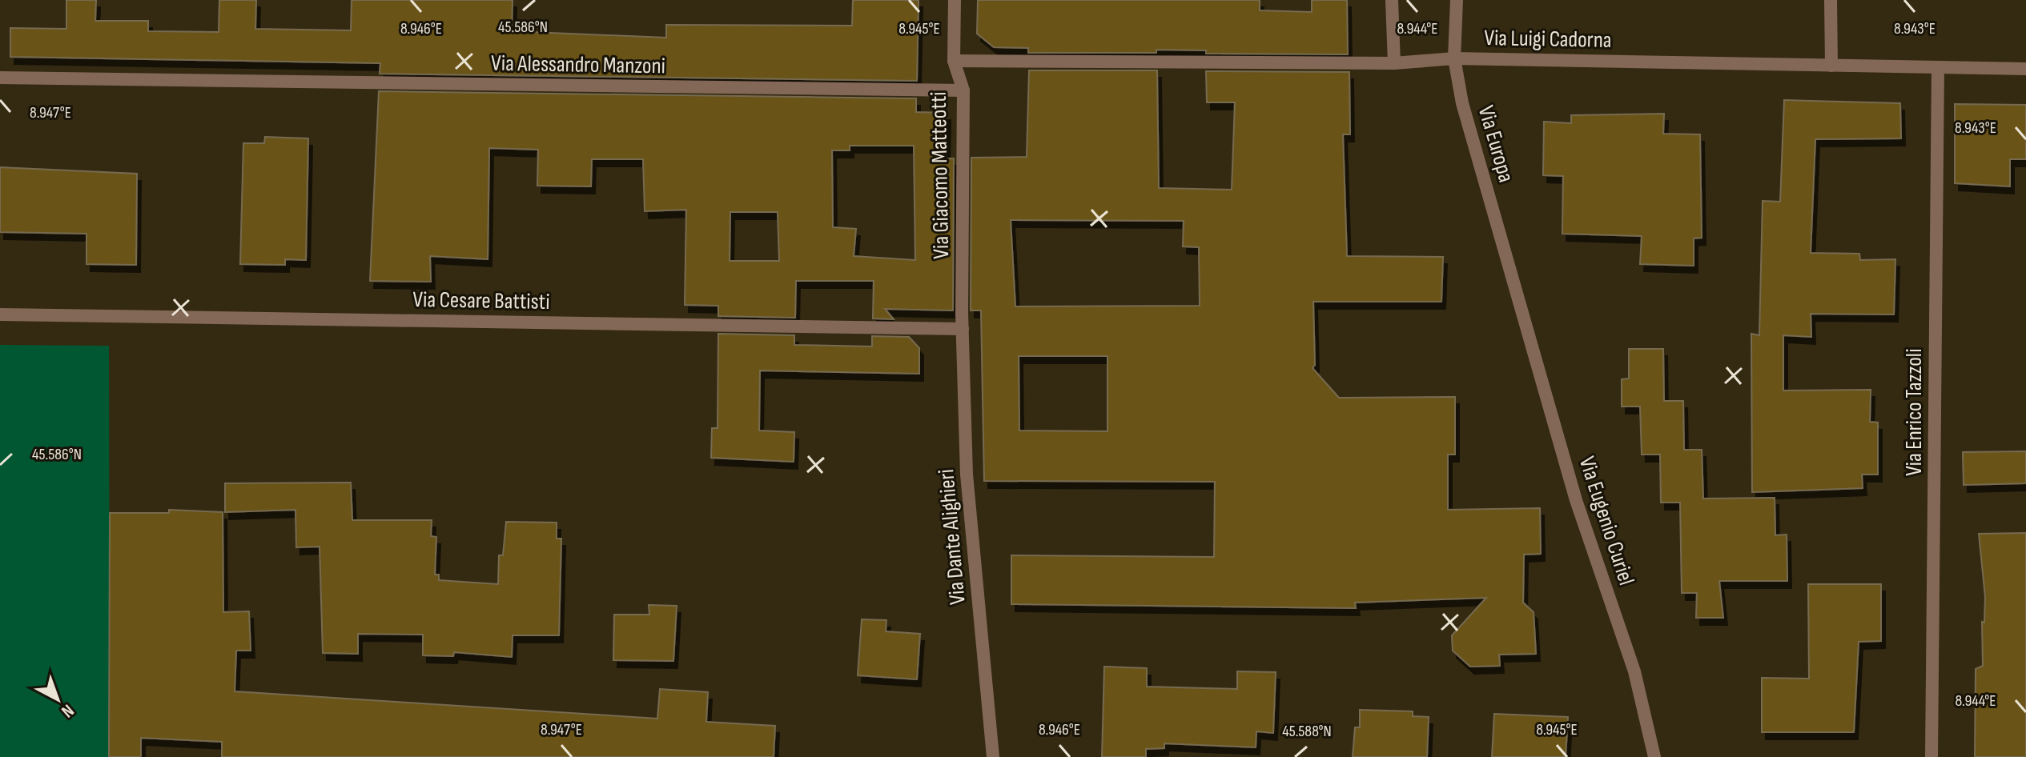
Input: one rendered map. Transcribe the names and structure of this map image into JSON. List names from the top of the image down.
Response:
{
  "streets": {
    "street": [
      "Via Luigi Cadorna",
      "Via Alessandro Manzoni",
      "Via Europa",
      "Via Giacomo Matteotti",
      "Via Cesare Battisti",
      "Via Enrico Tazzoli",
      "Via Eugenio Curiel",
      "Via Dante Alighieri"
    ]
  },
  "crossings": [
    ["Via Luigi Cadorna", "Via Europa"],
    ["Via Luigi Cadorna", "Via Giacomo Matteotti"],
    ["Via Luigi Cadorna", "Via Enrico Tazzoli"],
    ["Via Alessandro Manzoni", "Via Giacomo Matteotti"],
    ["Via Europa", "Via Eugenio Curiel"],
    ["Via Giacomo Matteotti", "Via Dante Alighieri"],
    ["Via Cesare Battisti", "Via Dante Alighieri"]
  ],
  "north": "bottom right",
  "coordinates": [
    "45.586°N",
    "8.943°E",
    "8.945°E",
    "8.944°E",
    "8.946°E",
    "8.947°E",
    "45.588°N"
  ]
}
